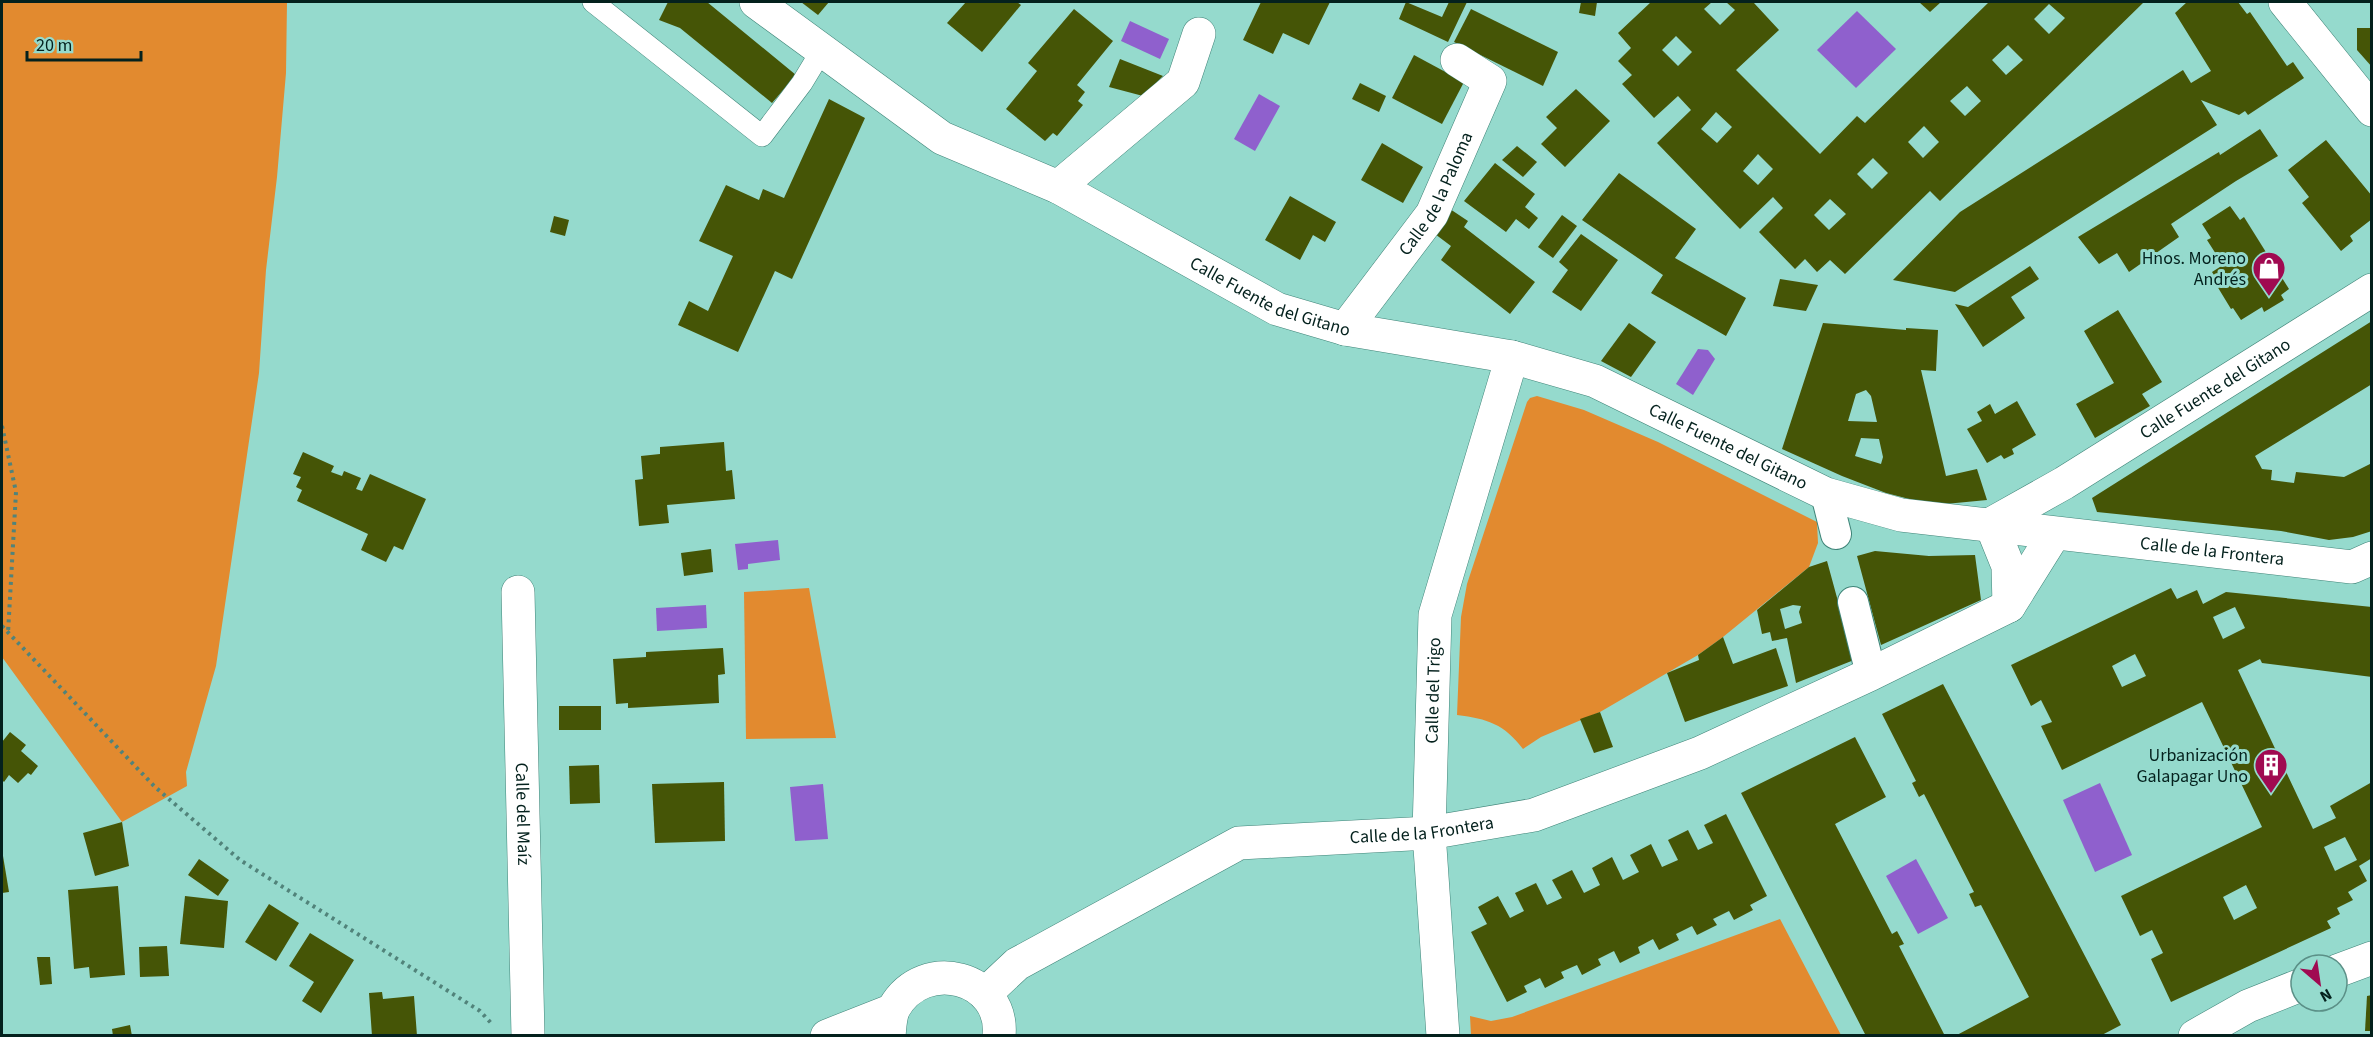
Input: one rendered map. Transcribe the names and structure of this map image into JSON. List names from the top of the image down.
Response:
{
  "streets": {
    "street": [
      "Calle de la Paloma",
      "Calle Fuente del Gitano",
      "Calle de la Frontera",
      "Calle del Trigo",
      "Calle del Maíz"
    ]
  },
  "crossings": [
    ["Calle de la Paloma", "Calle Fuente del Gitano"],
    ["Calle Fuente del Gitano", "Calle de la Frontera"],
    ["Calle Fuente del Gitano", "Calle del Trigo"],
    ["Calle de la Frontera", "Calle del Trigo"]
  ],
  "places": {
    "shop": ["Hnos. Moreno Andrés"],
    "building": ["Urbanización Galapagar Uno"]
  },
  "scale_bar": "20 m",
  "north": "bottom right"
}
